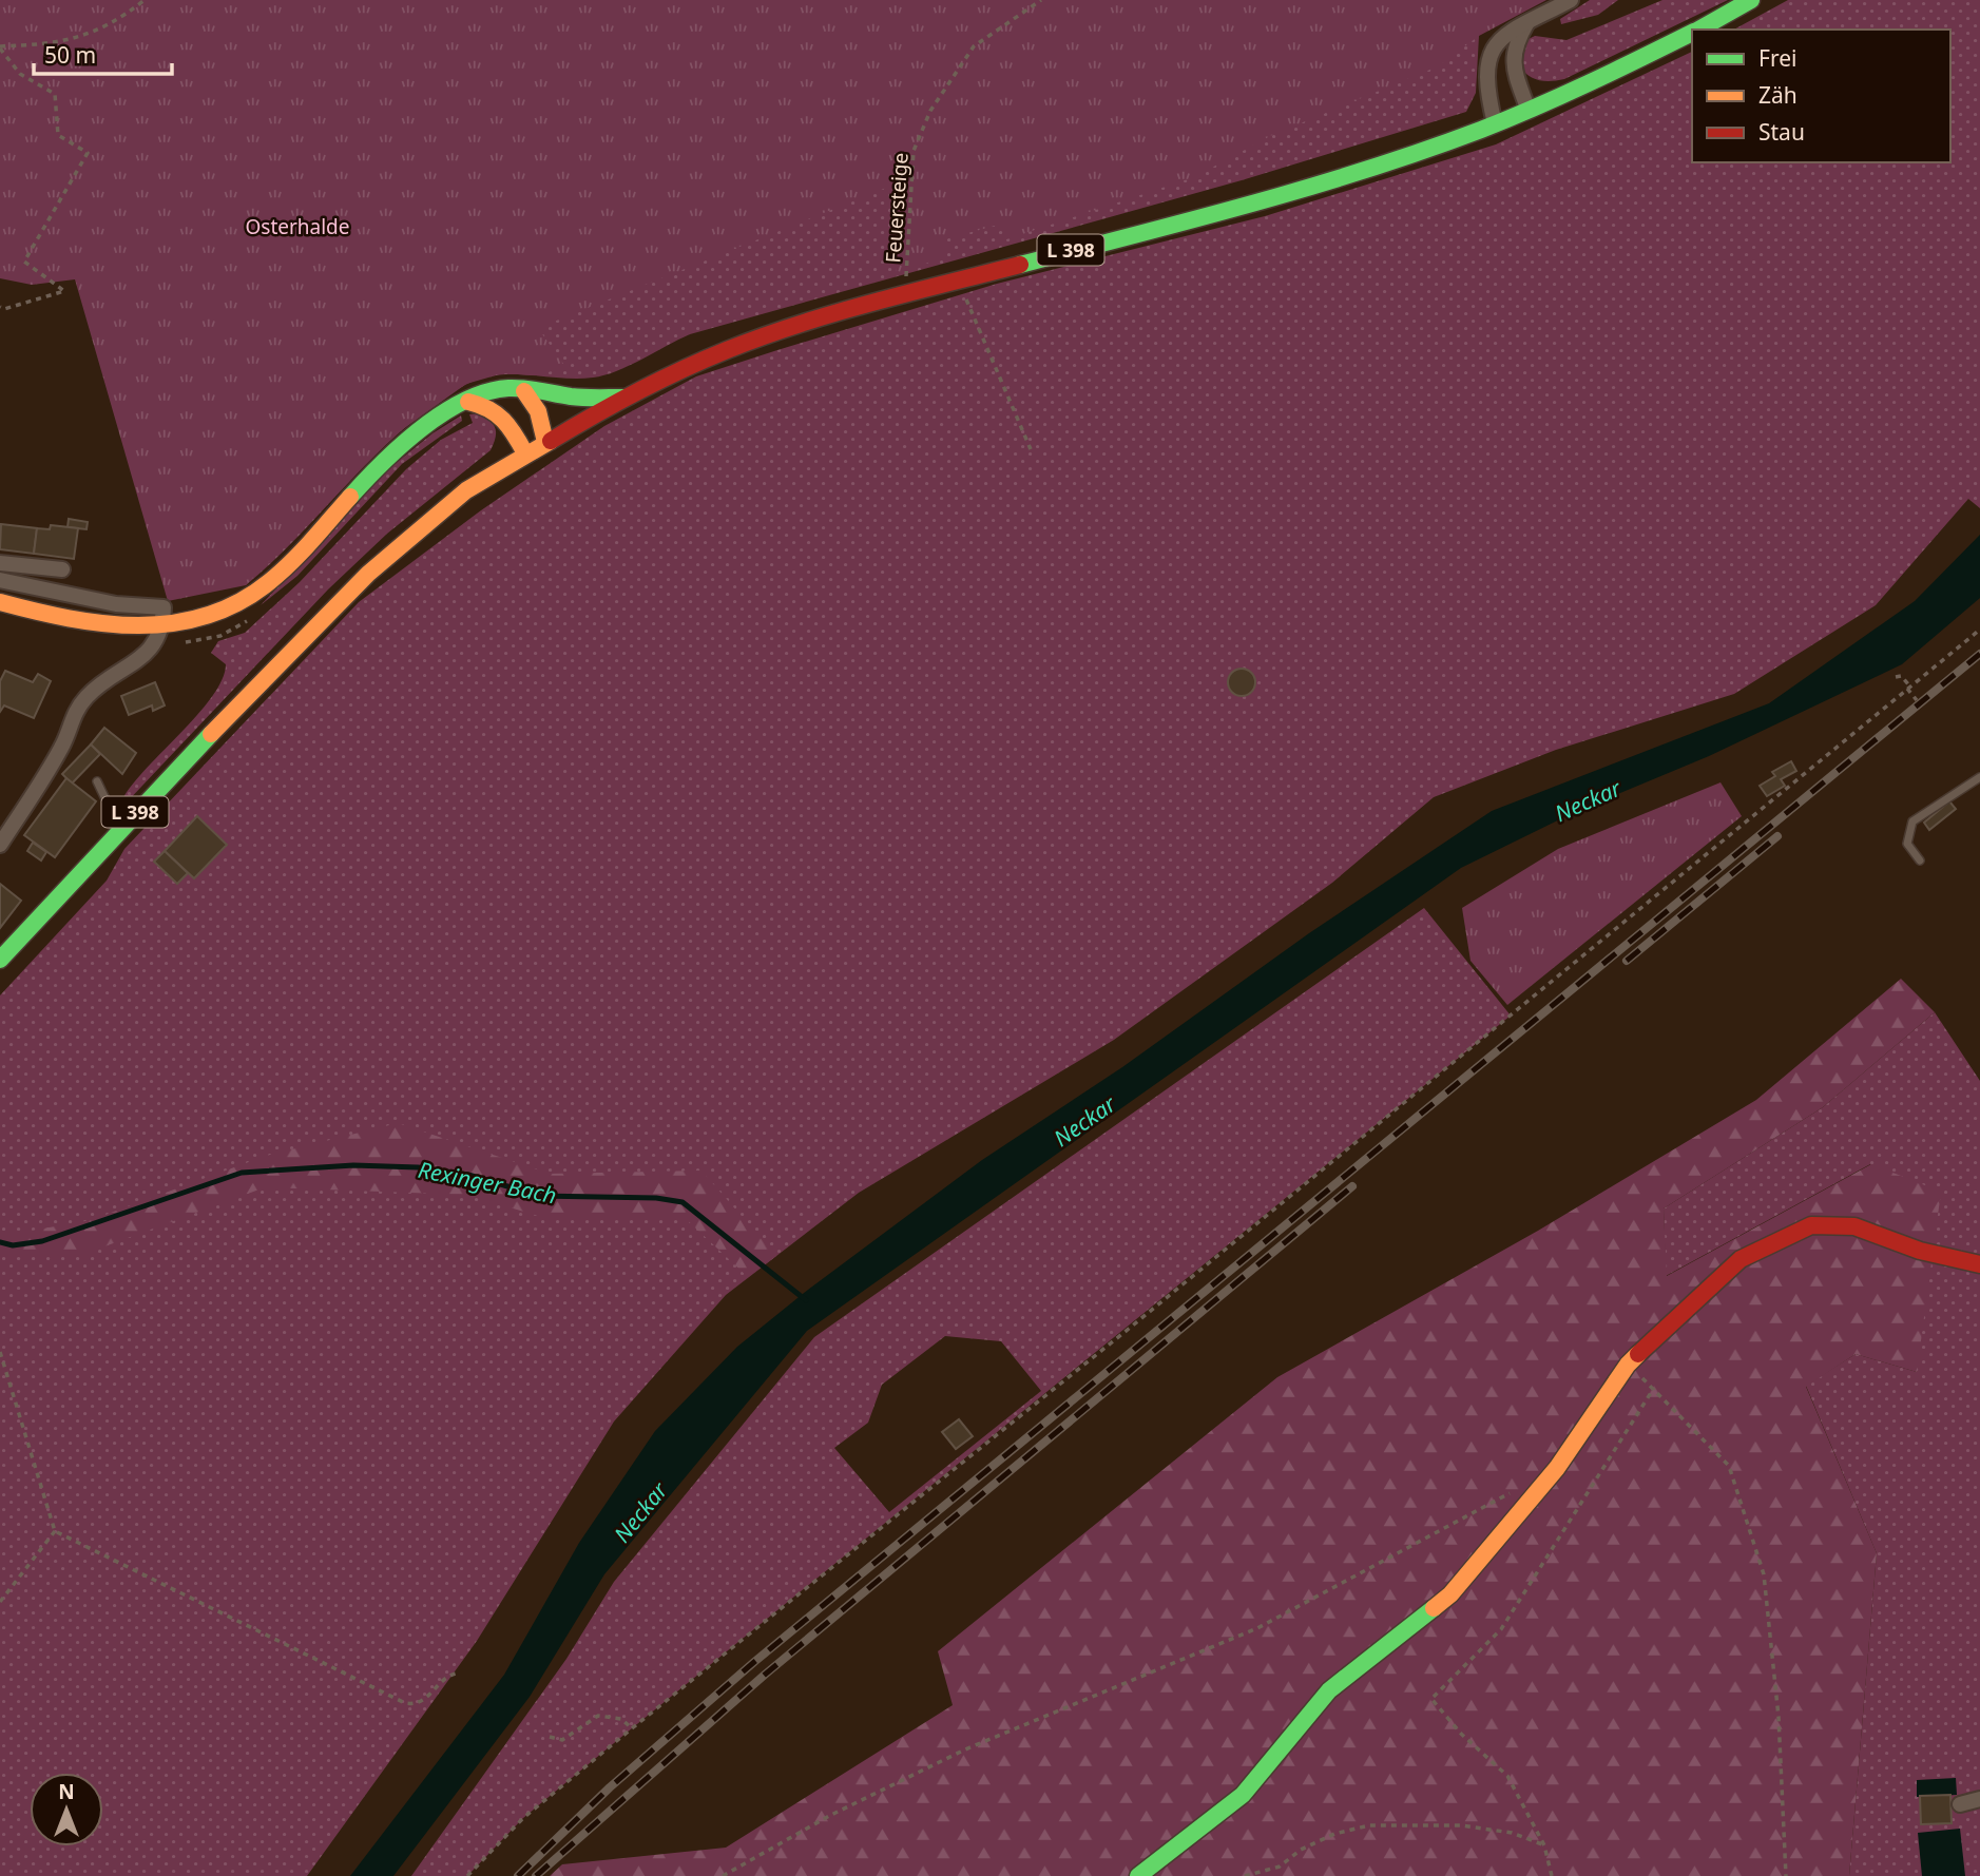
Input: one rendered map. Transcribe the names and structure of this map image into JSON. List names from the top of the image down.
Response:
{
  "streets": {
    "main road": ["L 398"],
    "path": ["Feuersteige"]
  },
  "crossings": [
    ["Feuersteige", "L 398"]
  ],
  "water": ["Neckar", "Rexinger Bach"],
  "parks": ["Osterhalde"],
  "legend": ["Frei", "Zäh", "Stau"],
  "scale_bar": "50 m",
  "north": "top"
}
